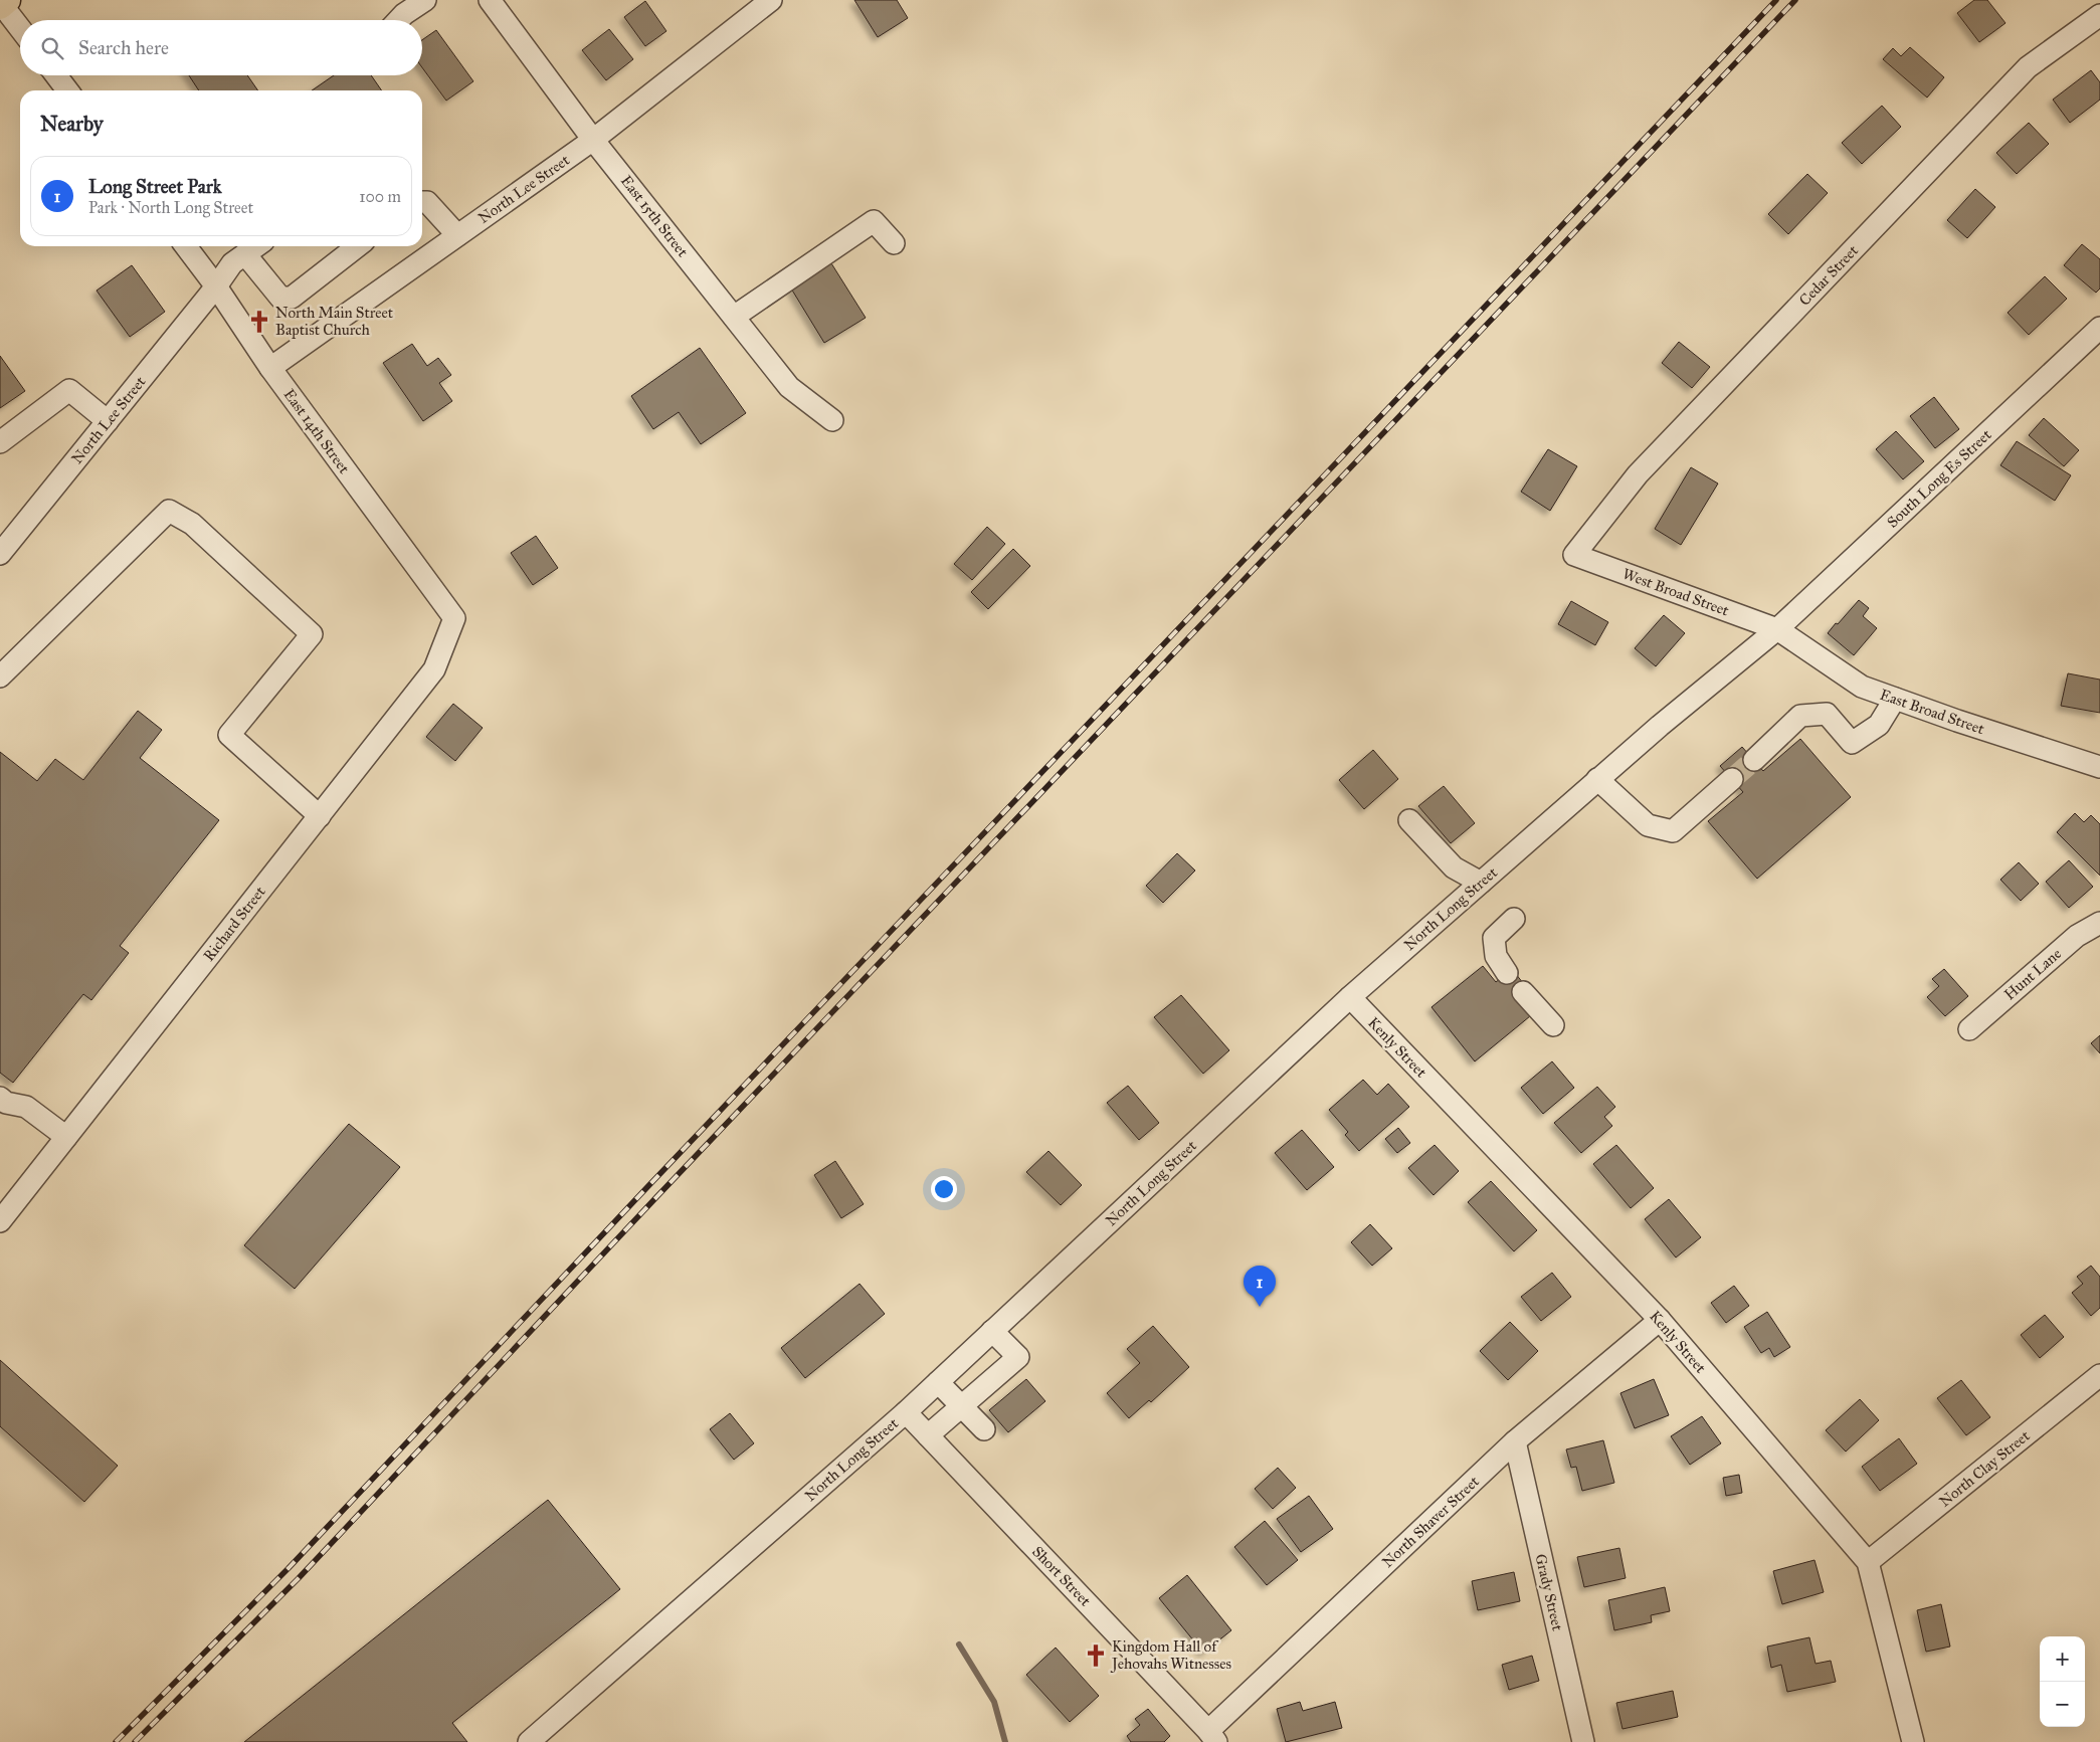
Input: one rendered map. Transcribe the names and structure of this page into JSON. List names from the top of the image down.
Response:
{
  "streets": {
    "street": [
      "North Lee Street",
      "East 15th Street",
      "Cedar Street",
      "East 14th Street",
      "South Long Es Street",
      "West Broad Street",
      "East Broad Street",
      "North Long Street",
      "Richard Street",
      "Hunt Lane",
      "Kenly Street",
      "North Clay Street",
      "North Shaver Street",
      "Short Street",
      "Grady Street"
    ]
  },
  "crossings": [
    ["North Lee Street", "East 15th Street"],
    ["North Lee Street", "East 14th Street"],
    ["Cedar Street", "West Broad Street"],
    ["East 14th Street", "Richard Street"],
    ["South Long Es Street", "West Broad Street"],
    ["South Long Es Street", "East Broad Street"],
    ["South Long Es Street", "North Long Street"],
    ["West Broad Street", "East Broad Street"],
    ["West Broad Street", "North Long Street"],
    ["East Broad Street", "North Long Street"],
    ["North Long Street", "Kenly Street"],
    ["North Long Street", "Short Street"],
    ["Kenly Street", "North Clay Street"],
    ["Kenly Street", "North Shaver Street"],
    ["North Shaver Street", "Short Street"],
    ["North Shaver Street", "Grady Street"]
  ],
  "places": {
    "church": ["North Main Street Baptist Church", "Kingdom Hall of Jehovahs Witnesses"]
  },
  "page": {
    "search": "Search here",
    "heading": "Nearby",
    "list": [
      {
        "mark": "1",
        "name": "Long Street Park",
        "note": "Park · North Long Street",
        "value": "100 m"
      }
    ],
    "pins": "1",
    "map_buttons": ["+", "−"]
  }
}
